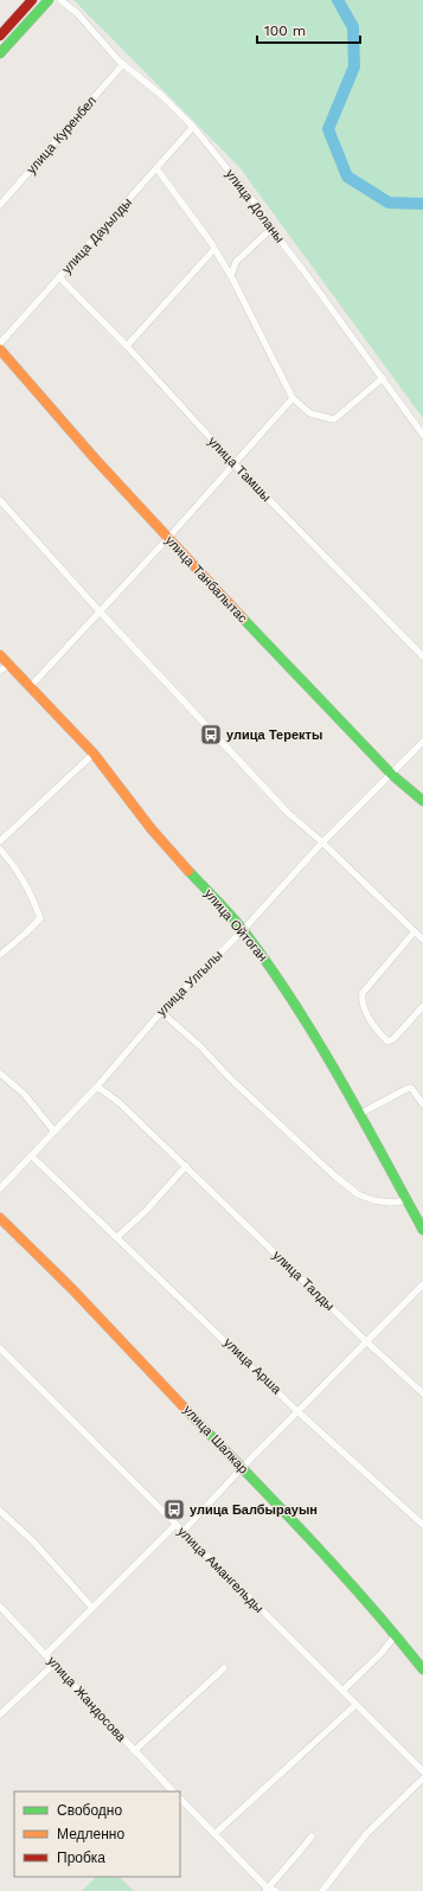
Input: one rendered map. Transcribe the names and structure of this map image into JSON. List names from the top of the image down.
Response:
{
  "streets": {
    "main road": ["улица Танбалытас", "улица Ойтоган", "улица Шалкар"],
    "street": [
      "улица Куренбел",
      "улица Доланы",
      "улица Дауылды",
      "улица Тамшы",
      "улица Улгылы",
      "улица Талды",
      "улица Арша",
      "улица Амангельды",
      "улица Жандосова"
    ]
  },
  "crossings": [
    ["улица Куренбел", "улица Доланы"],
    ["улица Доланы", "улица Дауылды"],
    ["улица Дауылды", "улица Тамшы"],
    ["улица Танбалытас", "улица Улгылы"],
    ["улица Ойтоган", "улица Улгылы"],
    ["улица Улгылы", "улица Талды"],
    ["улица Улгылы", "улица Арша"]
  ],
  "places": {
    "bus stop": ["улица Теректы", "улица Балбырауын"]
  },
  "legend": ["Свободно", "Медленно", "Пробка"],
  "scale_bar": "100 m"
}
